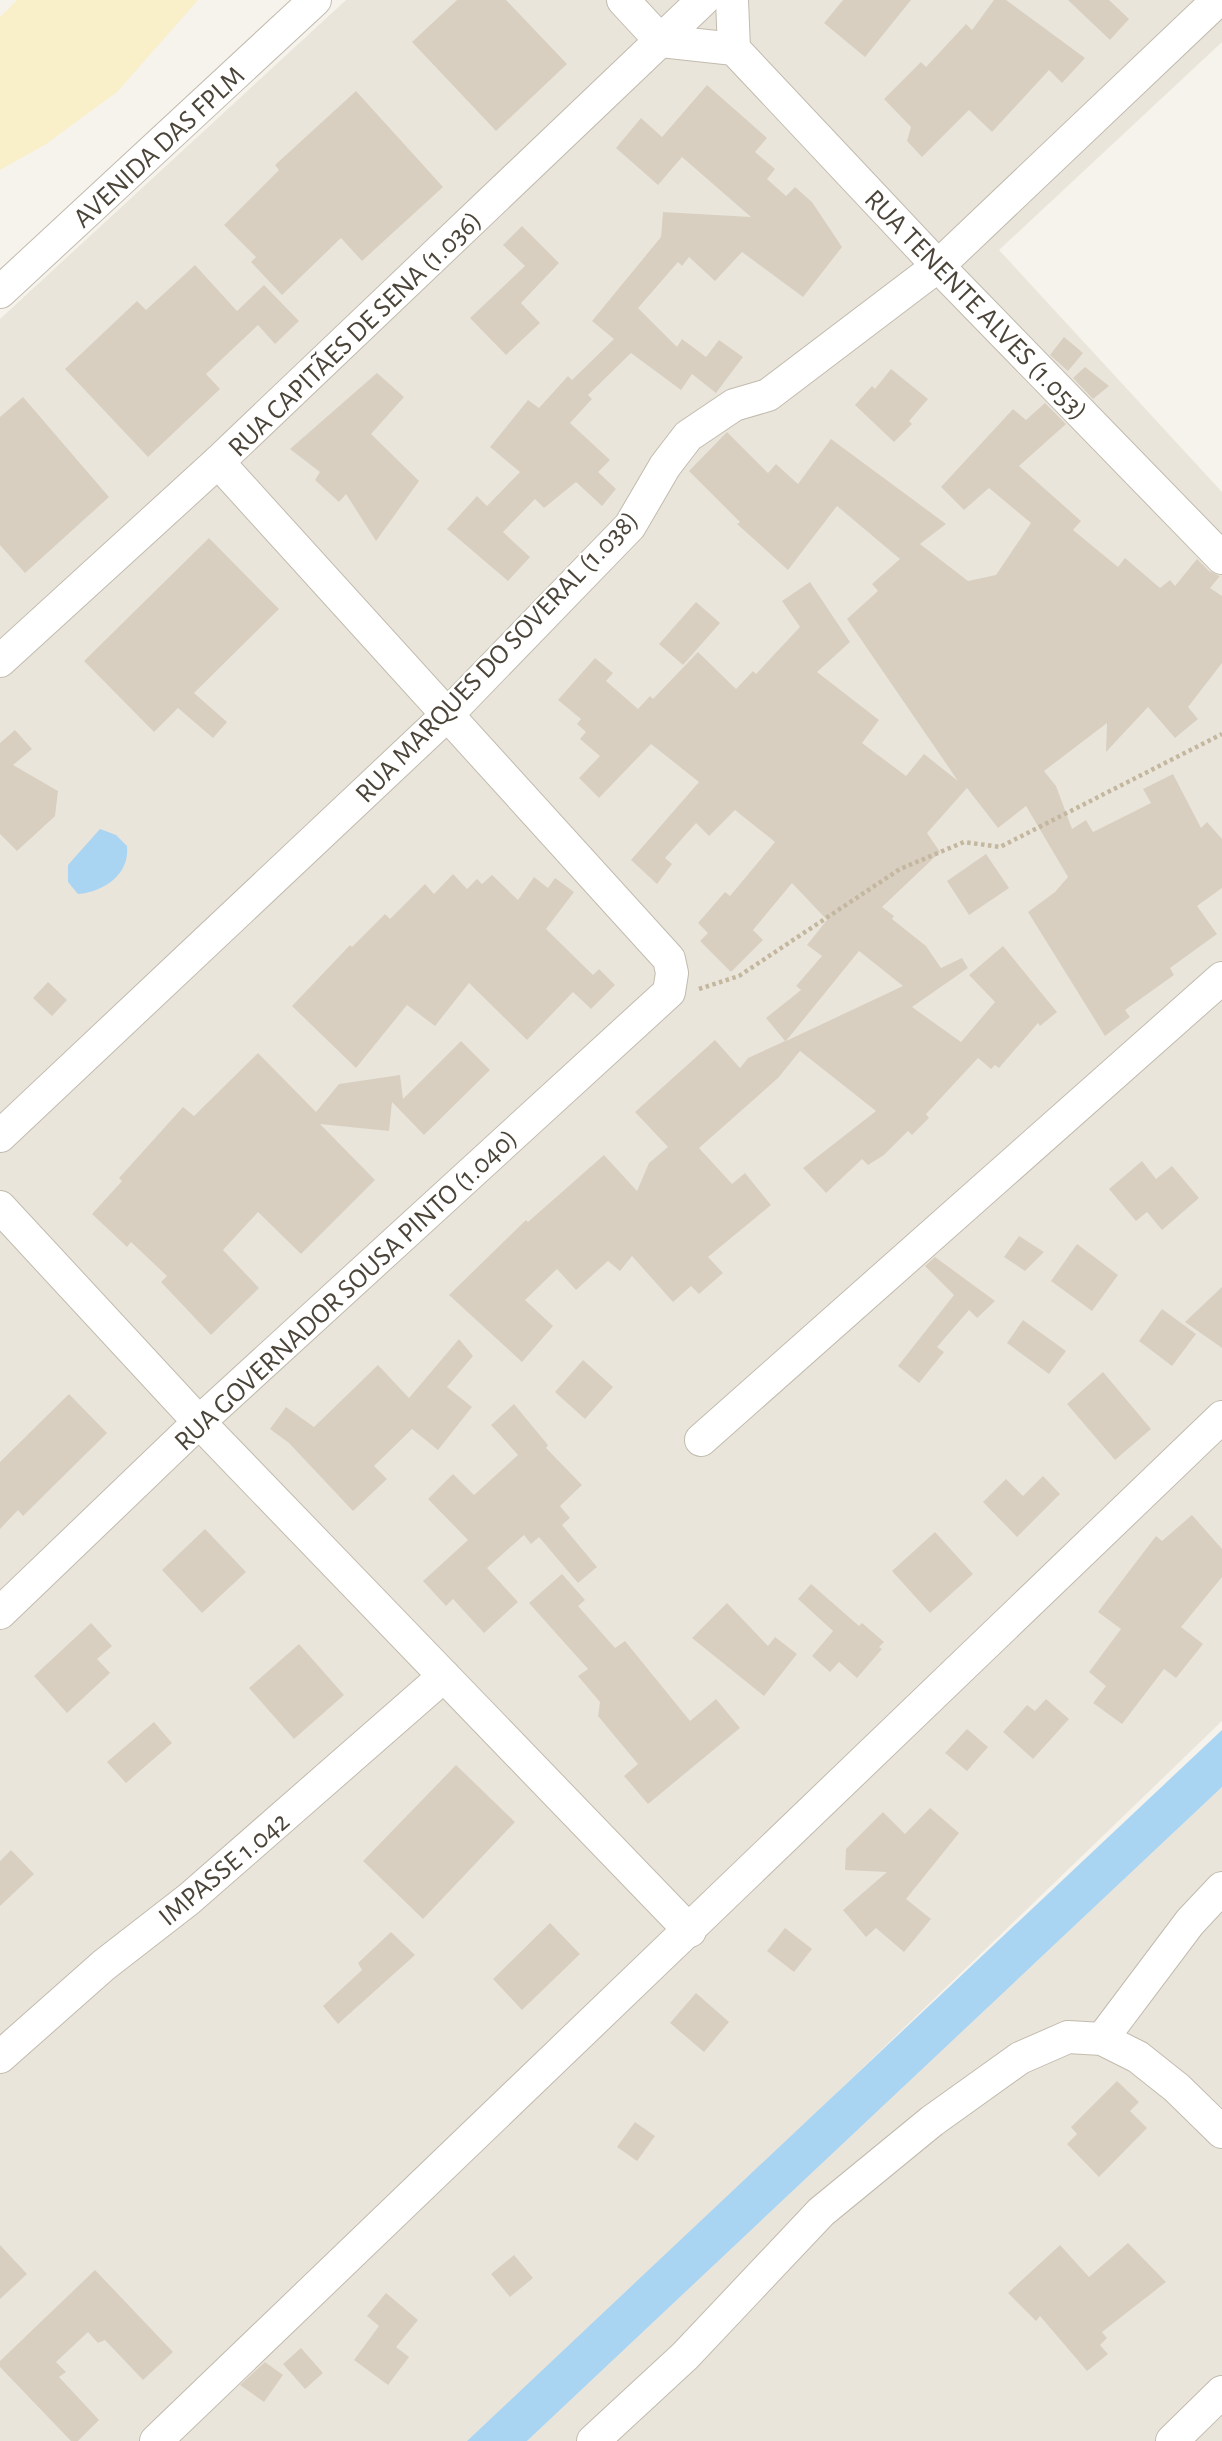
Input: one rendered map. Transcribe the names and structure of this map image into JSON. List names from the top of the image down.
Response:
{
  "streets": {
    "street": [
      "AVENIDA DAS FPLM",
      "RUA TENENTE ALVES (1.053)",
      "RUA CAPITÃES DE SENA (1.036)",
      "RUA MARQUES DO SOVERAL (1.038)",
      "RUA GOVERNADOR SOUSA PINTO (1.040)",
      "IMPASSE 1.042"
    ]
  },
  "crossings": [
    ["RUA TENENTE ALVES (1.053)", "RUA MARQUES DO SOVERAL (1.038)"]
  ]
}
